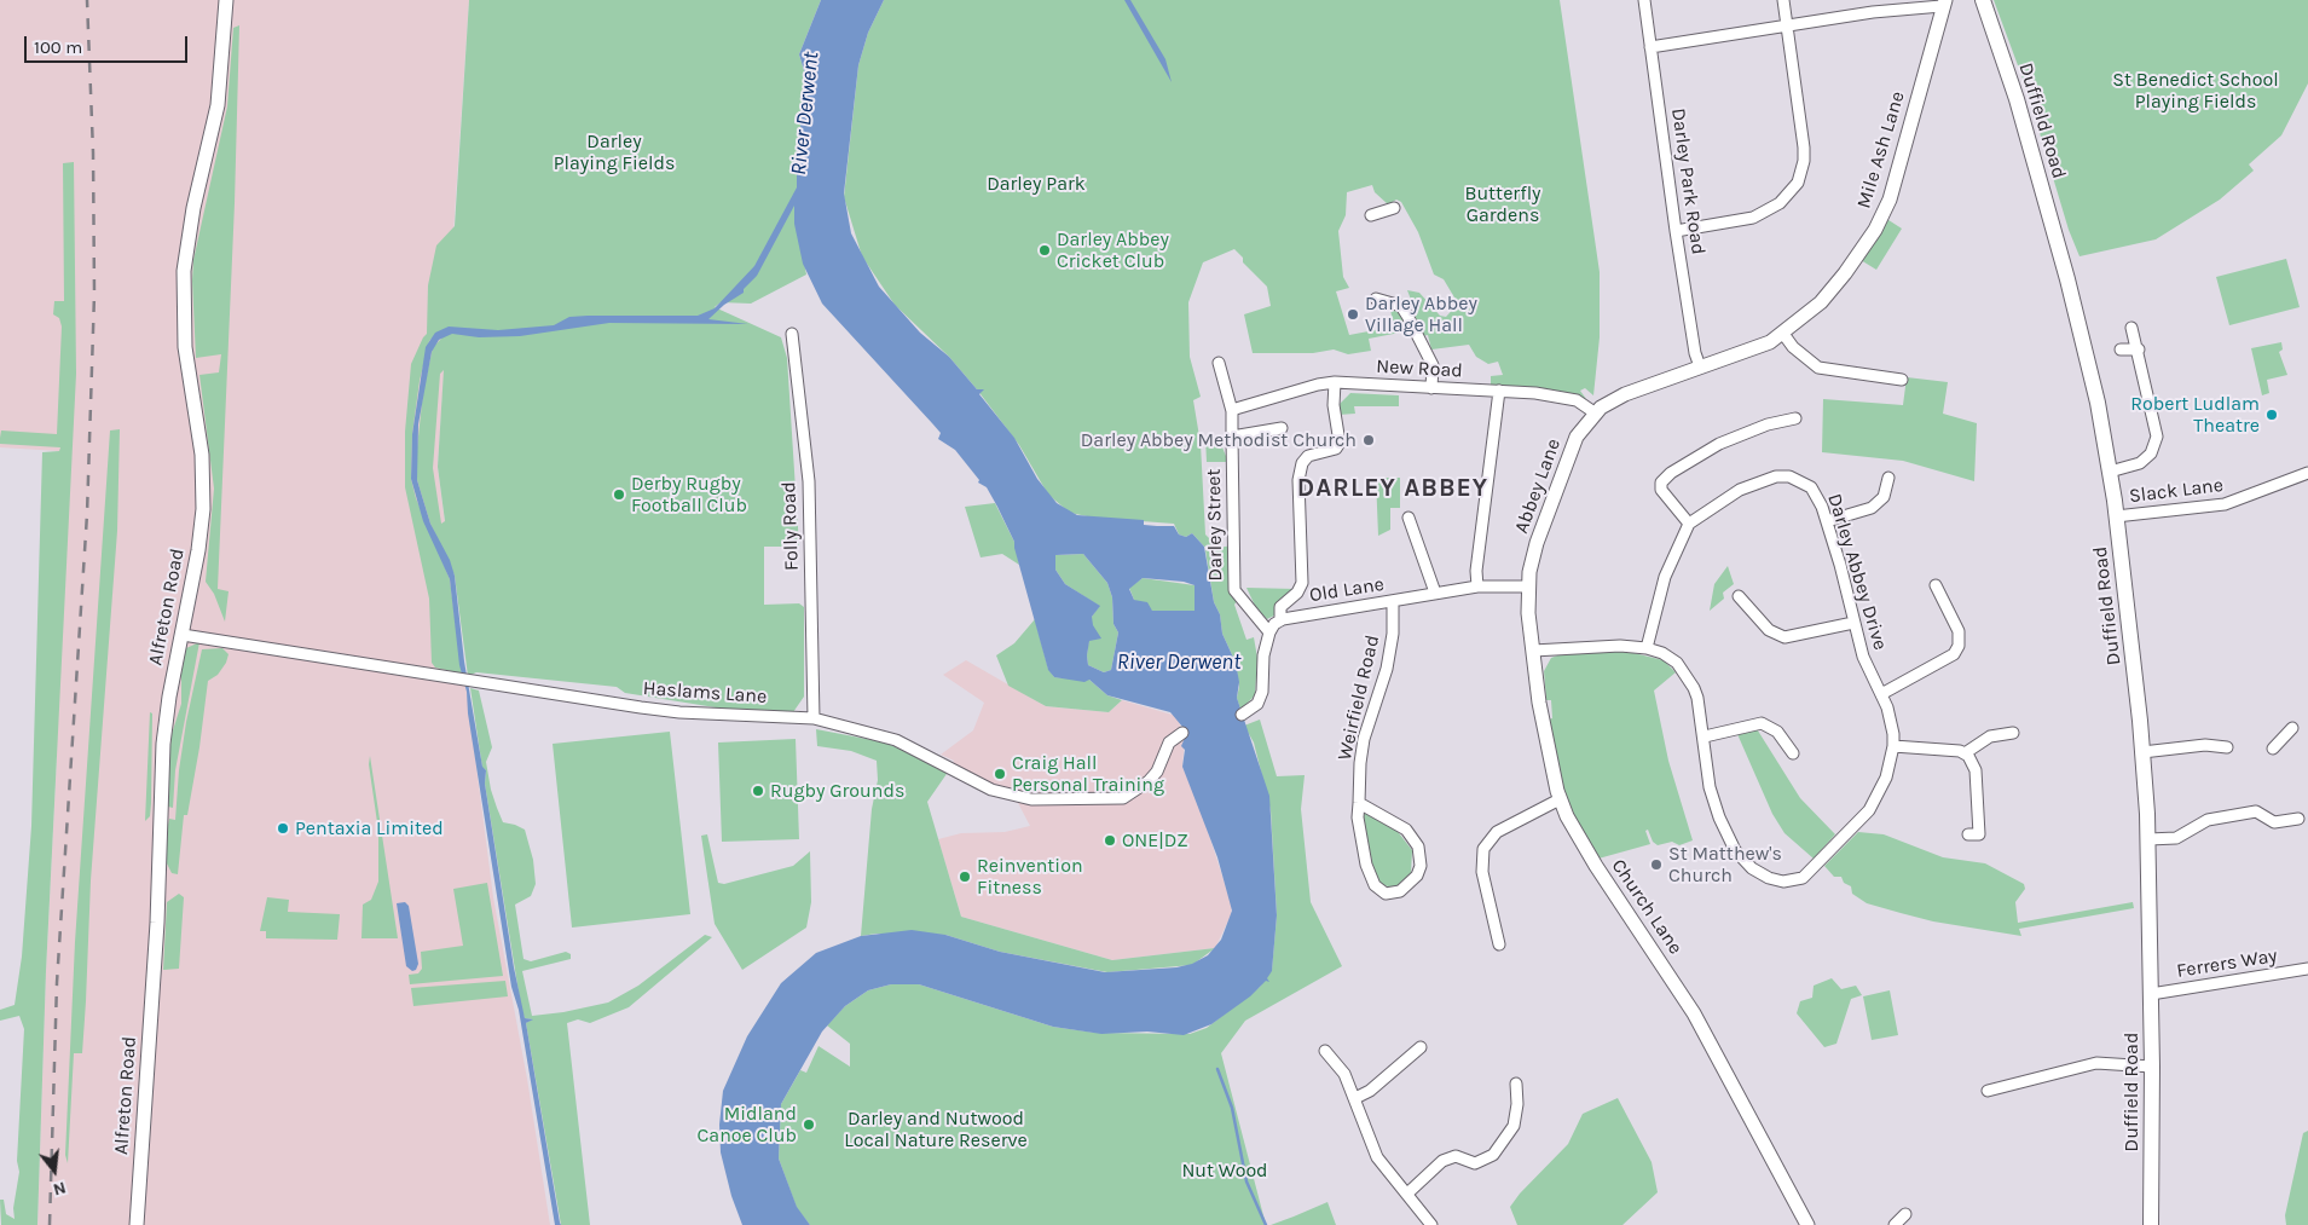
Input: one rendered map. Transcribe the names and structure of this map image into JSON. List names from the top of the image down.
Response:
{
  "streets": {
    "main road": ["Duffield Road"],
    "street": [
      "Mile Ash Lane",
      "Darley Park Road",
      "New Road",
      "Abbey Lane",
      "Slack Lane",
      "Darley Street",
      "Folly Road",
      "Darley Abbey Drive",
      "Old Lane",
      "Alfreton Road",
      "Haslams Lane",
      "Weirfield Road",
      "Church Lane",
      "Ferrers Way"
    ]
  },
  "crossings": [
    ["Duffield Road", "Slack Lane"],
    ["Duffield Road", "Ferrers Way"],
    ["Mile Ash Lane", "Darley Park Road"],
    ["Mile Ash Lane", "New Road"],
    ["Mile Ash Lane", "Abbey Lane"],
    ["New Road", "Abbey Lane"],
    ["New Road", "Darley Street"],
    ["Abbey Lane", "Old Lane"],
    ["Abbey Lane", "Church Lane"],
    ["Folly Road", "Haslams Lane"],
    ["Darley Abbey Drive", "Church Lane"],
    ["Old Lane", "Weirfield Road"],
    ["Old Lane", "Church Lane"],
    ["Alfreton Road", "Haslams Lane"]
  ],
  "districts": ["DARLEY ABBEY"],
  "water": ["River Derwent"],
  "parks": [
    "St Benedict School Playing Fields",
    "Darley Playing Fields",
    "Darley Park",
    "Butterfly Gardens",
    "Darley and Nutwood Local Nature Reserve",
    "Nut Wood"
  ],
  "places": [
    "Darley Abbey Cricket Club",
    "Darley Abbey Village Hall",
    "Robert Ludlam Theatre",
    "Darley Abbey Methodist Church",
    "Derby Rugby Football Club",
    "Craig Hall Personal Training",
    "Rugby Grounds",
    "Pentaxia Limited",
    "ONE|DZ",
    "St Matthew's Church",
    "Reinvention Fitness",
    "Midland Canoe Club"
  ],
  "scale_bar": "100 m",
  "north": "bottom"
}
